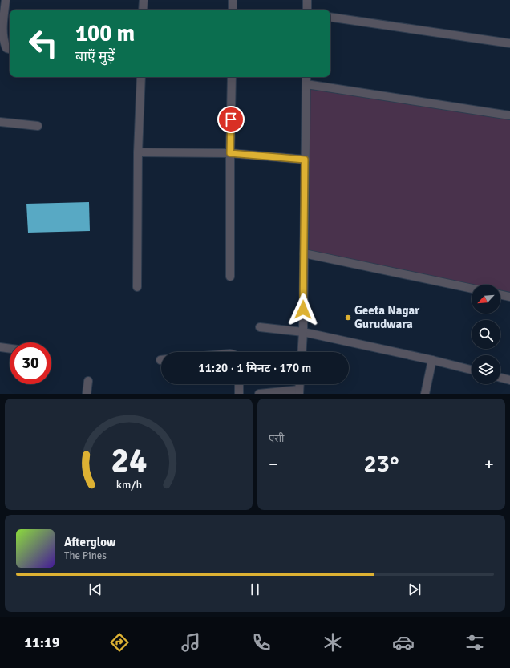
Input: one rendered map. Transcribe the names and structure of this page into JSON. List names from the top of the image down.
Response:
{
  "places": ["Geeta Nagar Gurudwara"],
  "north": "bottom left",
  "page": {
    "turn": ["100 m", "बाएँ मुड़ें"],
    "limit": "30",
    "trip": "11:20 · 1 मिनट · 170 m",
    "tile": "एसी",
    "heat": ["−", "23°", "+"],
    "song": ["Afterglow", "The Pines"],
    "tabs": "11:19",
    "gauge": ["24", "km/h"]
  }
}
